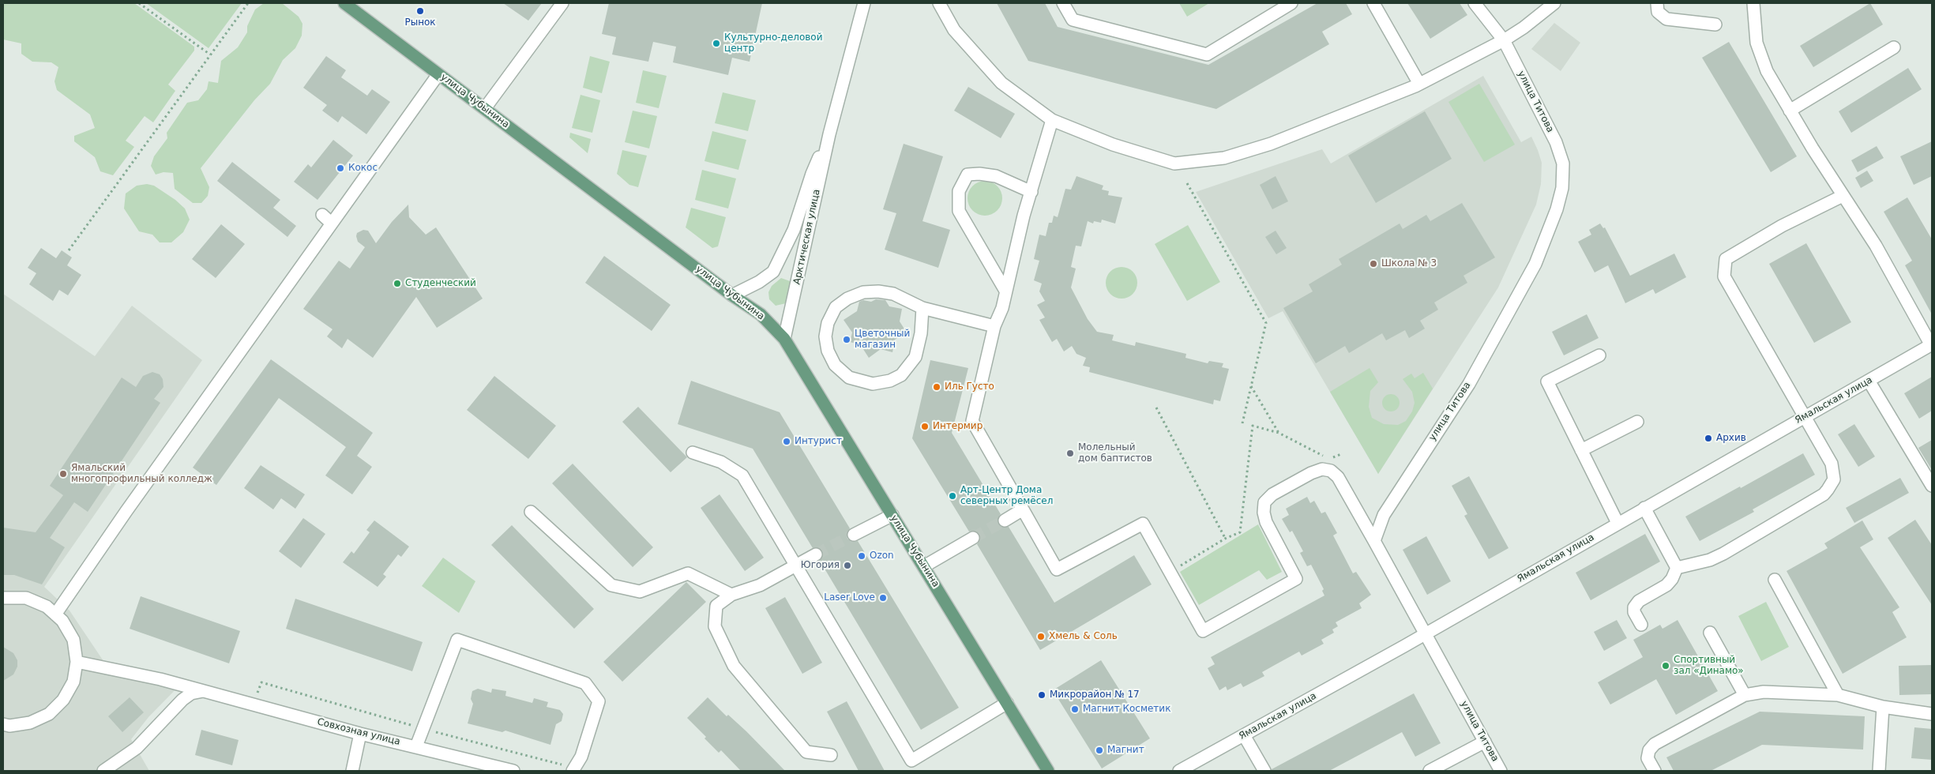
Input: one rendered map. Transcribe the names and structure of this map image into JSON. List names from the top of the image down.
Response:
{
  "streets": {
    "main road": ["улица Чубынина"],
    "street": [
      "улица Титова",
      "Арктическая улица",
      "Ямальская улица",
      "Совхозная улица"
    ]
  },
  "crossings": [
    ["улица Чубынина", "Арктическая улица"],
    ["улица Титова", "Ямальская улица"]
  ],
  "places": [
    "Рынок",
    "Культурно-деловой центр",
    "Кокос",
    "Школа № 3",
    "Студенческий",
    "Цветочный магазин",
    "Иль Густо",
    "Интермир",
    "Архив",
    "Интурист",
    "Молельный дом баптистов",
    "Ямальский многопрофильный колледж",
    "Арт-Центр Дома северных ремёсел",
    "Ozon",
    "Югория",
    "Laser Love",
    "Хмель & Соль",
    "Спортивный зал «Динамо»",
    "Микрорайон № 17",
    "Магнит Косметик",
    "Магнит"
  ]
}
